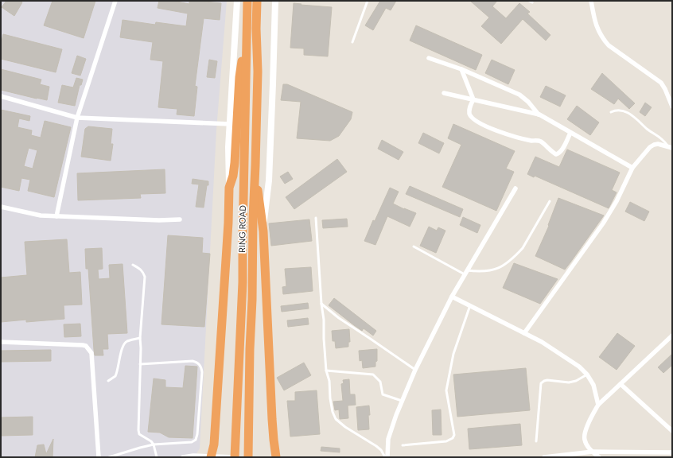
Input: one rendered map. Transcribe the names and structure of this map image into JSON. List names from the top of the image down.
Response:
{
  "streets": {
    "highway": ["RING ROAD"]
  }
}
